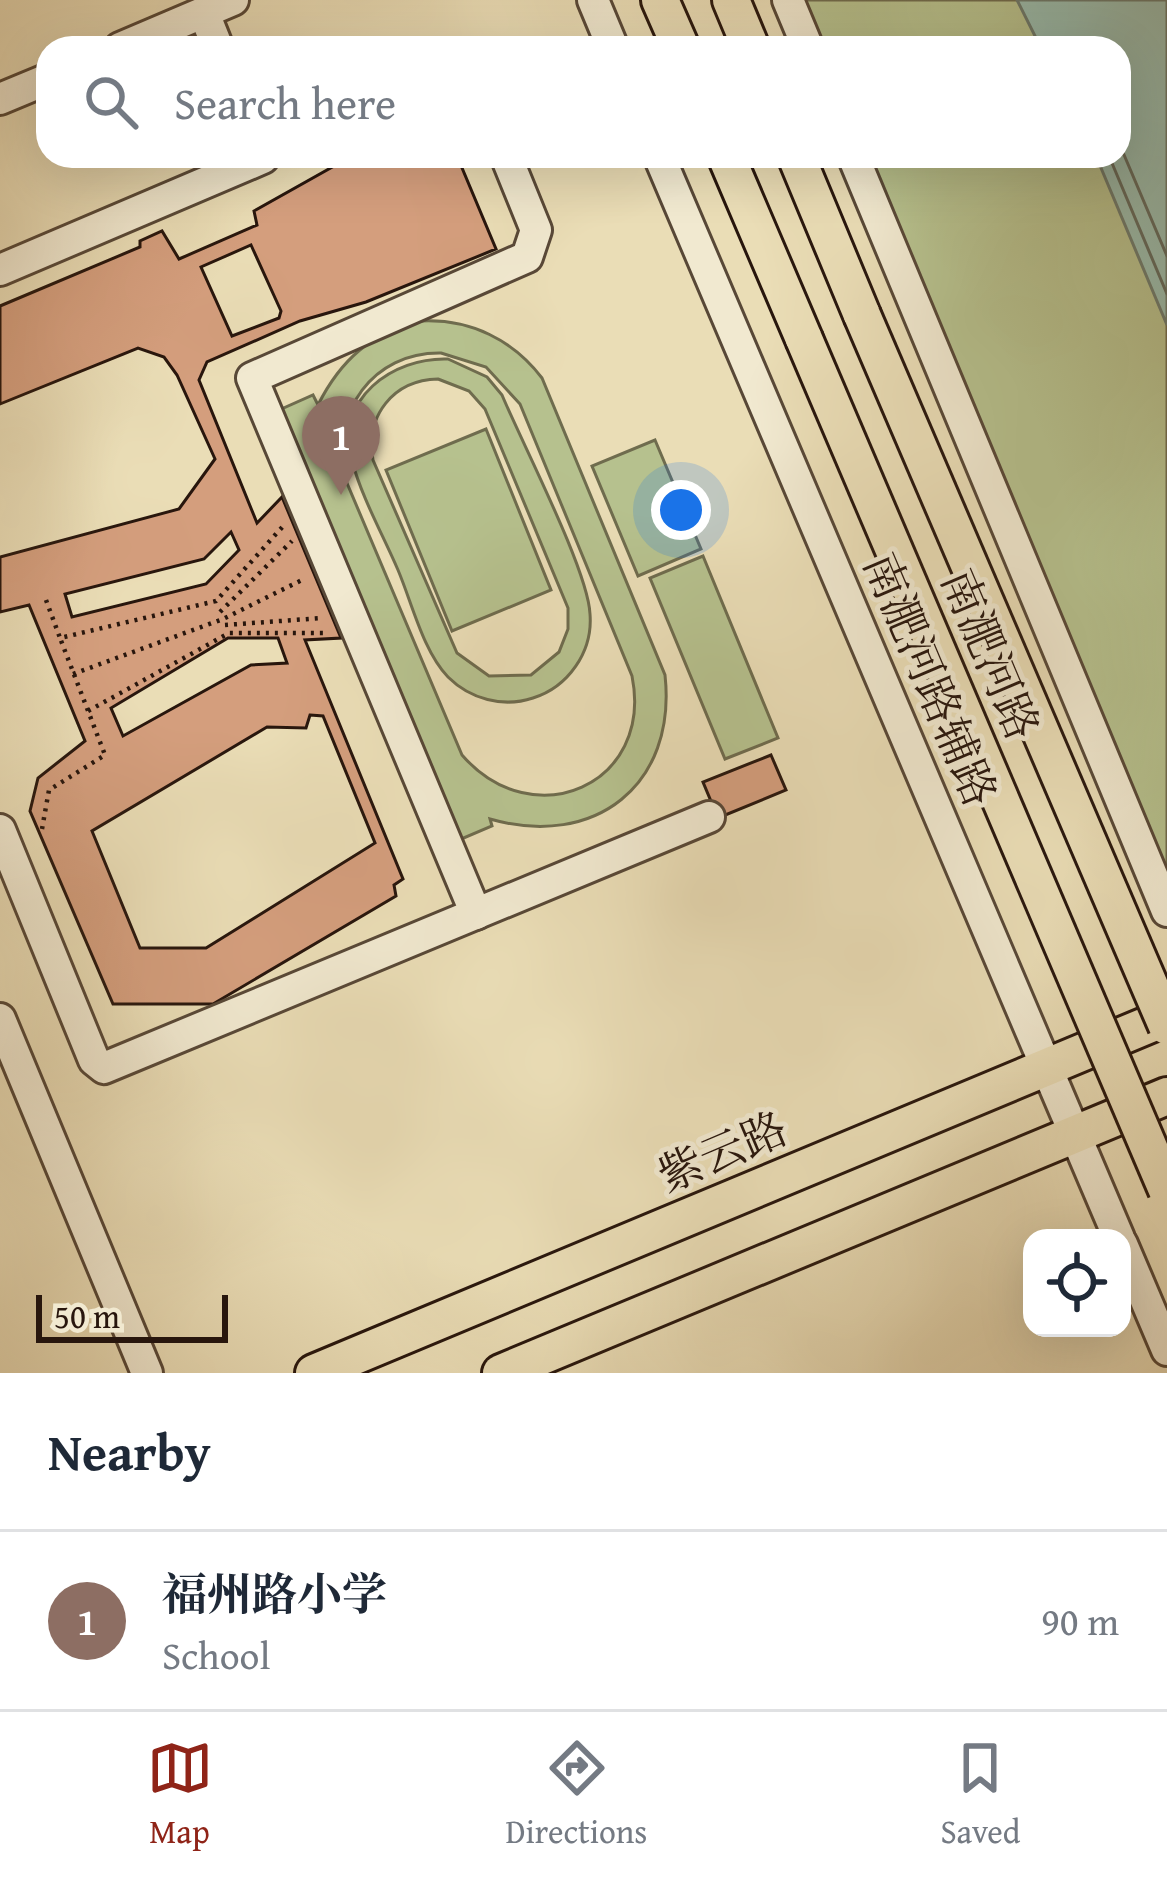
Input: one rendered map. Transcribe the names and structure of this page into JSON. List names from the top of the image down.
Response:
{
  "streets": {
    "main road": ["南淝河路", "紫云路"],
    "street": ["南淝河路辅路"]
  },
  "crossings": [
    ["南淝河路", "紫云路"],
    ["南淝河路辅路", "紫云路"]
  ],
  "scale_bar": "50 m",
  "page": {
    "search": "Search here",
    "pins": "1",
    "scale": "50 m",
    "heading": "Nearby",
    "list": [
      {
        "mark": "1",
        "name": "福州路小学",
        "note": "School",
        "value": "90 m"
      }
    ],
    "nav": ["Map", "Directions", "Saved"]
  }
}
